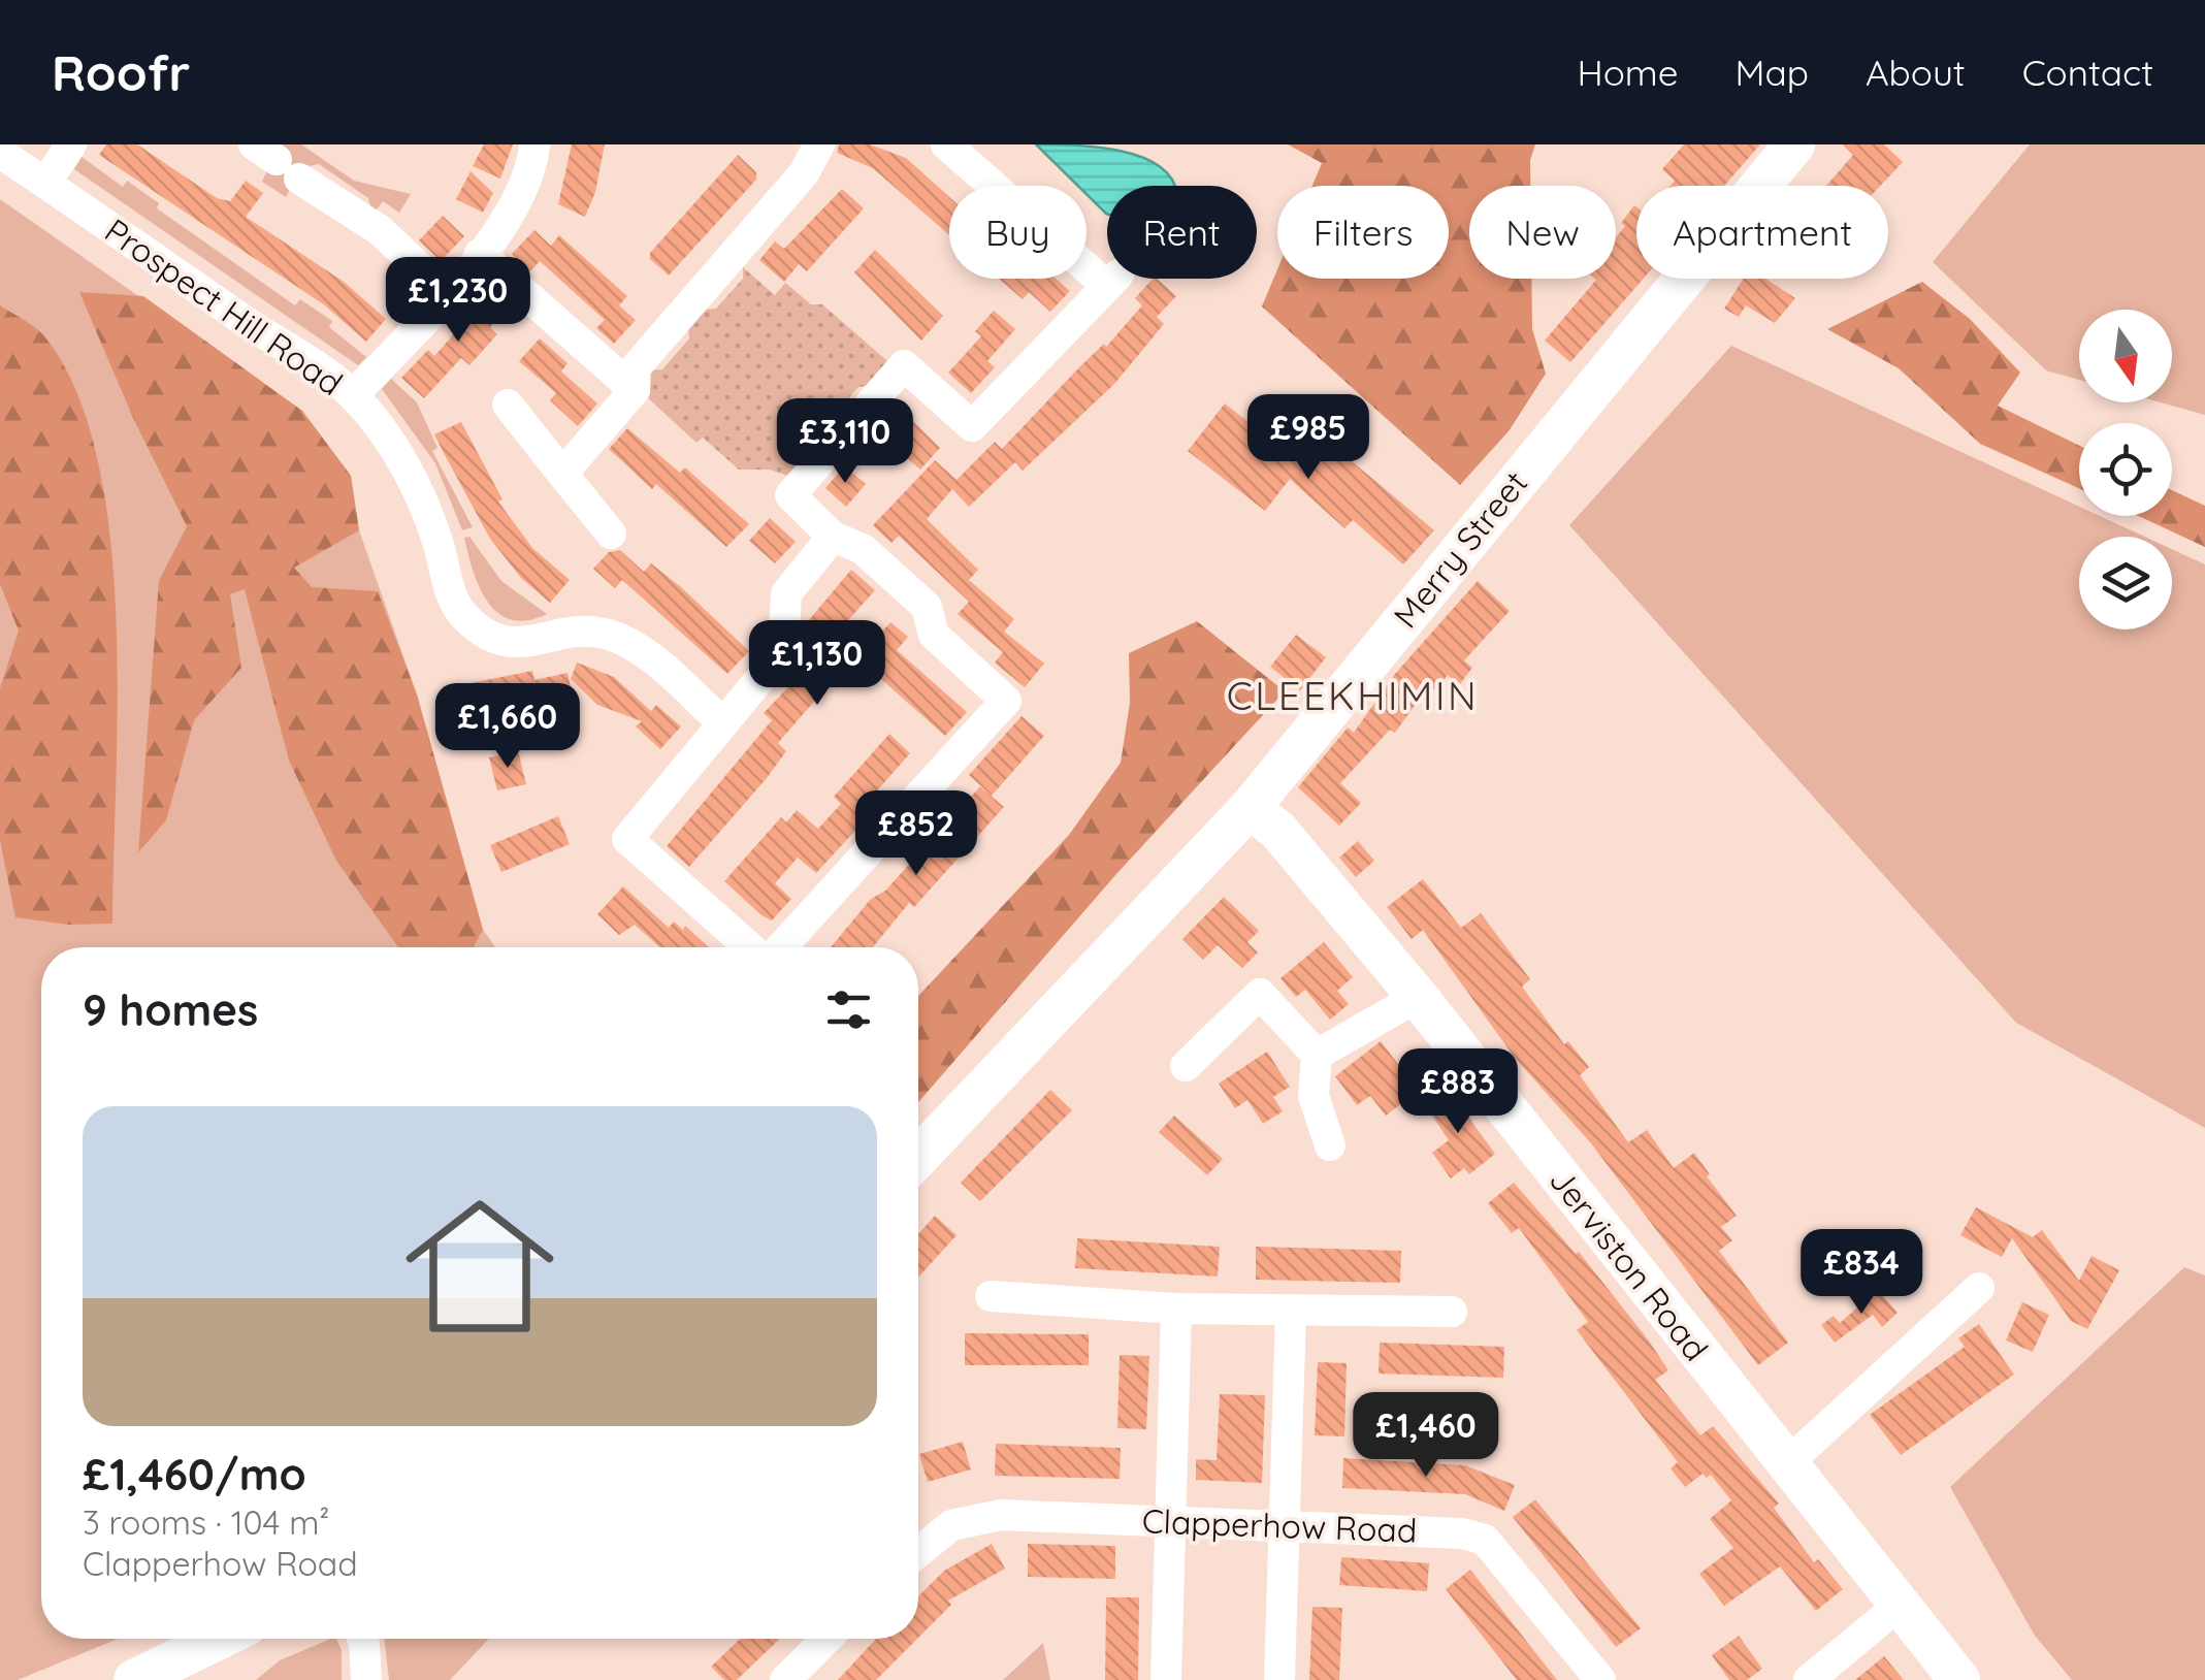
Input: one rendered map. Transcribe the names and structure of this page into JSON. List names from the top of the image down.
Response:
{
  "streets": {
    "main road": ["Merry Street", "Jerviston Road"],
    "street": ["Prospect Hill Road", "Clapperhow Road"]
  },
  "crossings": [
    ["Merry Street", "Jerviston Road"]
  ],
  "districts": ["CLEEKHIMIN"],
  "north": "bottom",
  "page": {
    "header": "Roofr",
    "nav": [
      "Home",
      "Map",
      "About",
      "Contact"
    ],
    "chip": [
      "Buy",
      "Rent",
      "Filters",
      "New",
      "Apartment"
    ],
    "price": [
      "£1,230",
      "£985",
      "£3,110",
      "£1,130",
      "£1,660",
      "£852",
      "£883",
      "£834",
      "£1,460"
    ],
    "heading": "9 homes",
    "list": [
      {
        "name": "£1,460/mo",
        "note": "3 rooms · 104 m² · Clapperhow Road"
      }
    ]
  }
}
